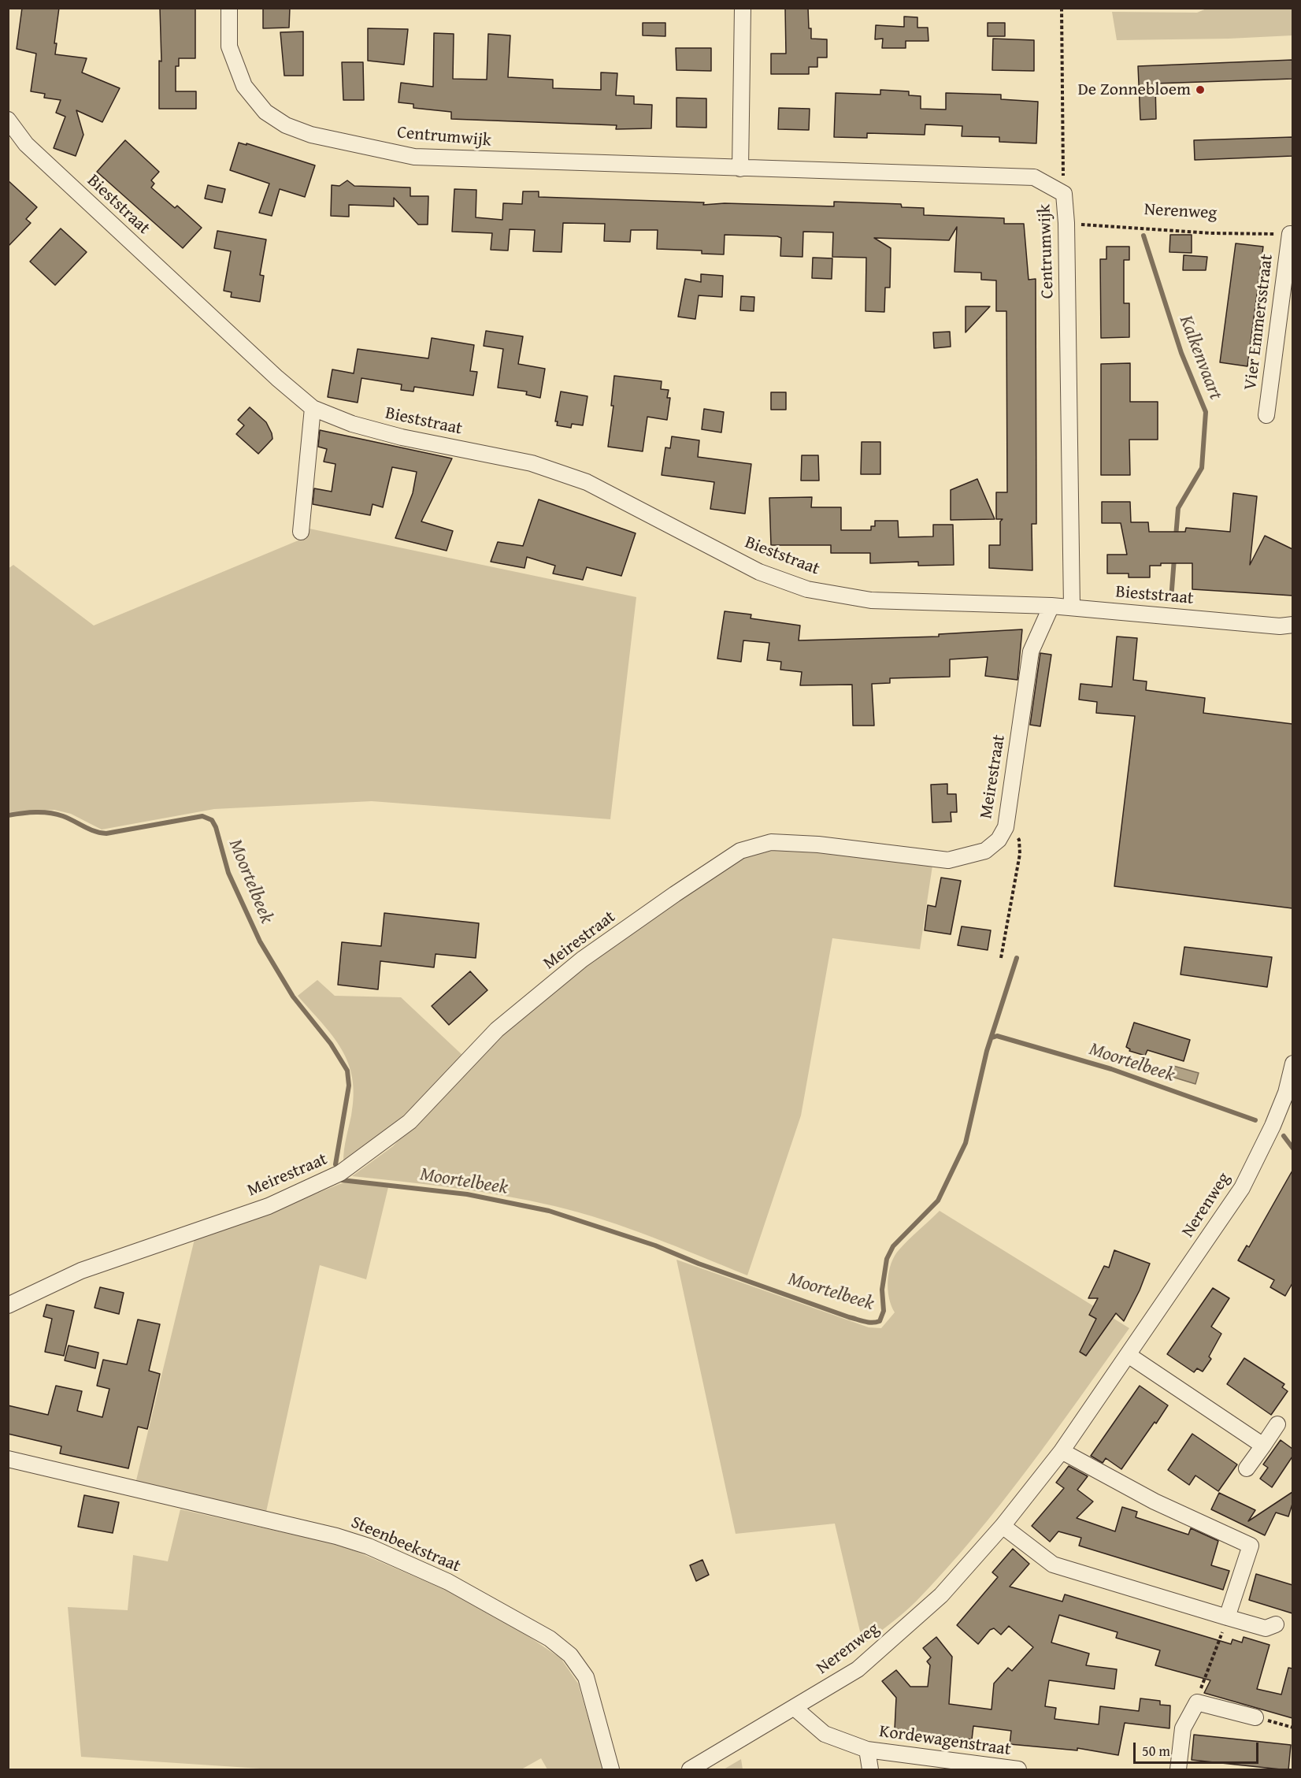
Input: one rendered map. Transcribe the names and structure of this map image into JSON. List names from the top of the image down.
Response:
{
  "streets": {
    "street": [
      "Centrumwijk",
      "Bieststraat",
      "Nerenweg",
      "Vier Emmersstraat",
      "Meirestraat",
      "Steenbeekstraat",
      "Kordewagenstraat"
    ]
  },
  "crossings": [
    ["Centrumwijk", "Bieststraat"],
    ["Centrumwijk", "Nerenweg"],
    ["Bieststraat", "Meirestraat"],
    ["Nerenweg", "Vier Emmersstraat"],
    ["Nerenweg", "Kordewagenstraat"]
  ],
  "water": ["Kalkenvaart", "Moortelbeek"],
  "places": ["De Zonnebloem"],
  "scale_bar": "50 m"
}
